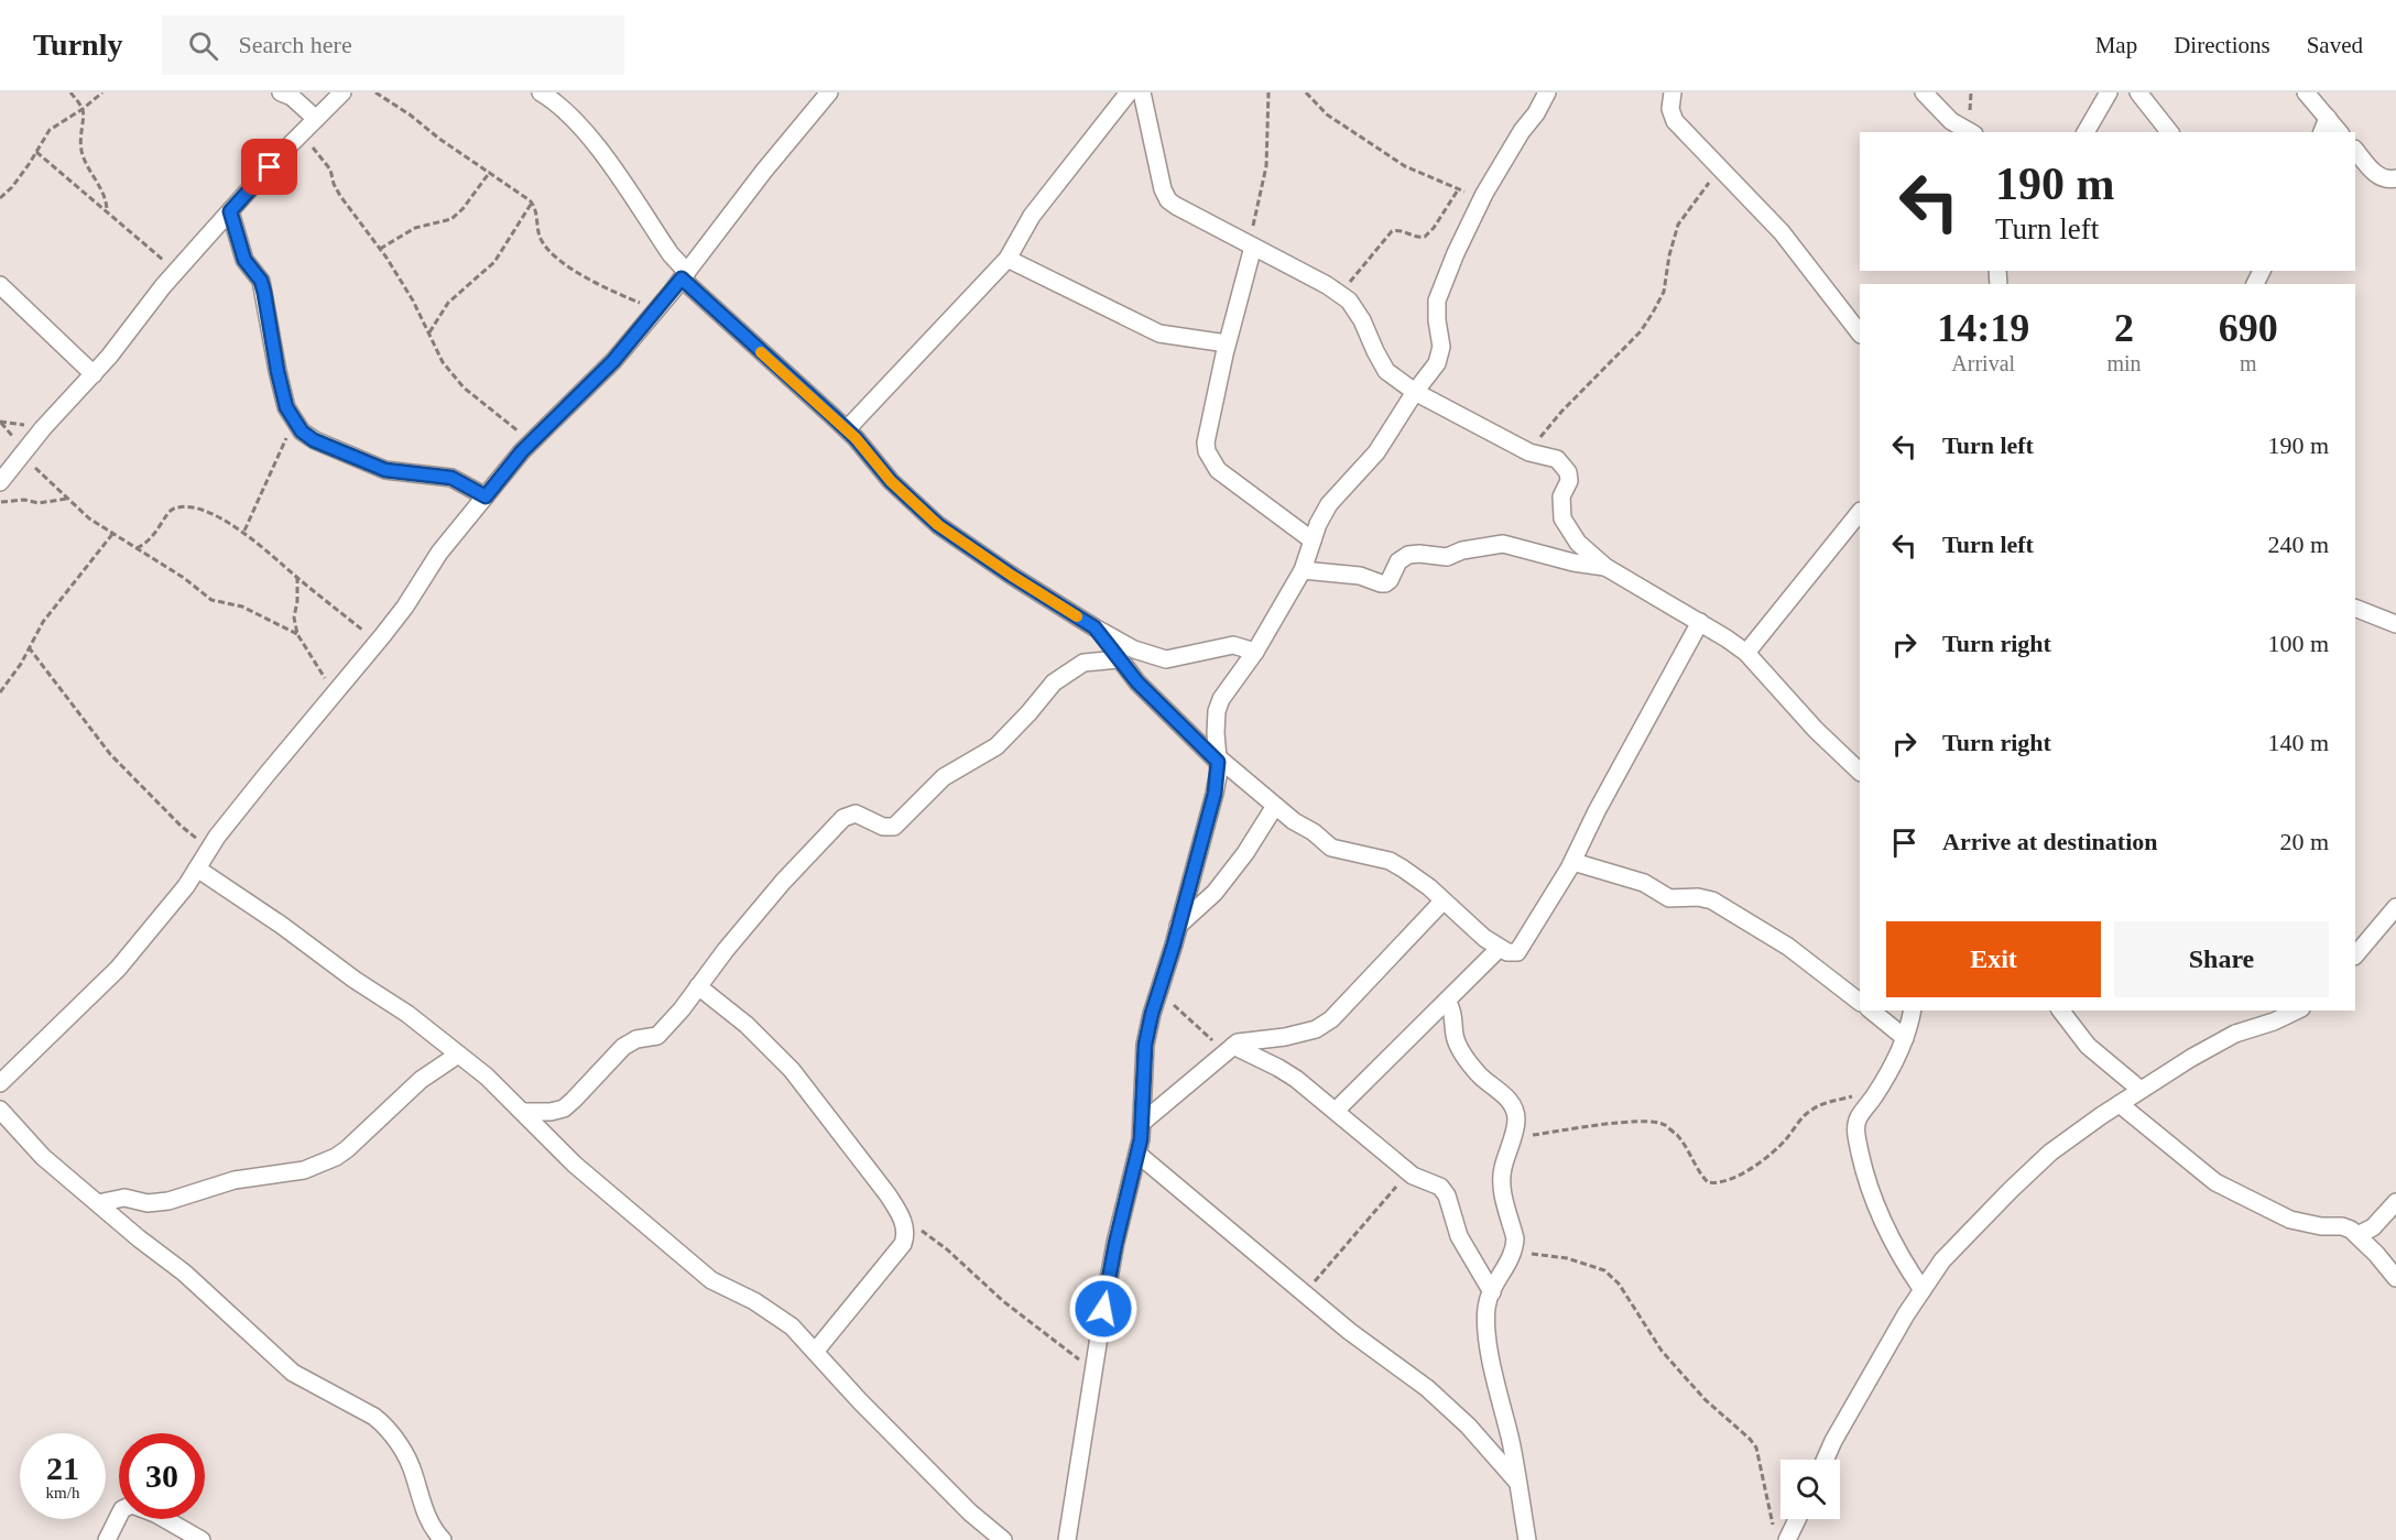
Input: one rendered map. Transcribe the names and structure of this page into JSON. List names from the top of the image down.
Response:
{
  "page": {
    "header": "Turnly",
    "search": "Search here",
    "nav": ["Map", "Directions", "Saved"],
    "turn": ["190 m", "Turn left"],
    "eta": [
      "14:19",
      "Arrival",
      "2",
      "min",
      "690",
      "m"
    ],
    "list": [
      {
        "name": "Turn left",
        "value": "190 m"
      },
      {
        "name": "Turn left",
        "value": "240 m"
      },
      {
        "name": "Turn right",
        "value": "100 m"
      },
      {
        "name": "Turn right",
        "value": "140 m"
      },
      {
        "name": "Arrive at destination",
        "value": "20 m"
      }
    ],
    "buttons": ["Exit", "Share"],
    "speed": "21 km/h",
    "limit": "30"
  }
}
